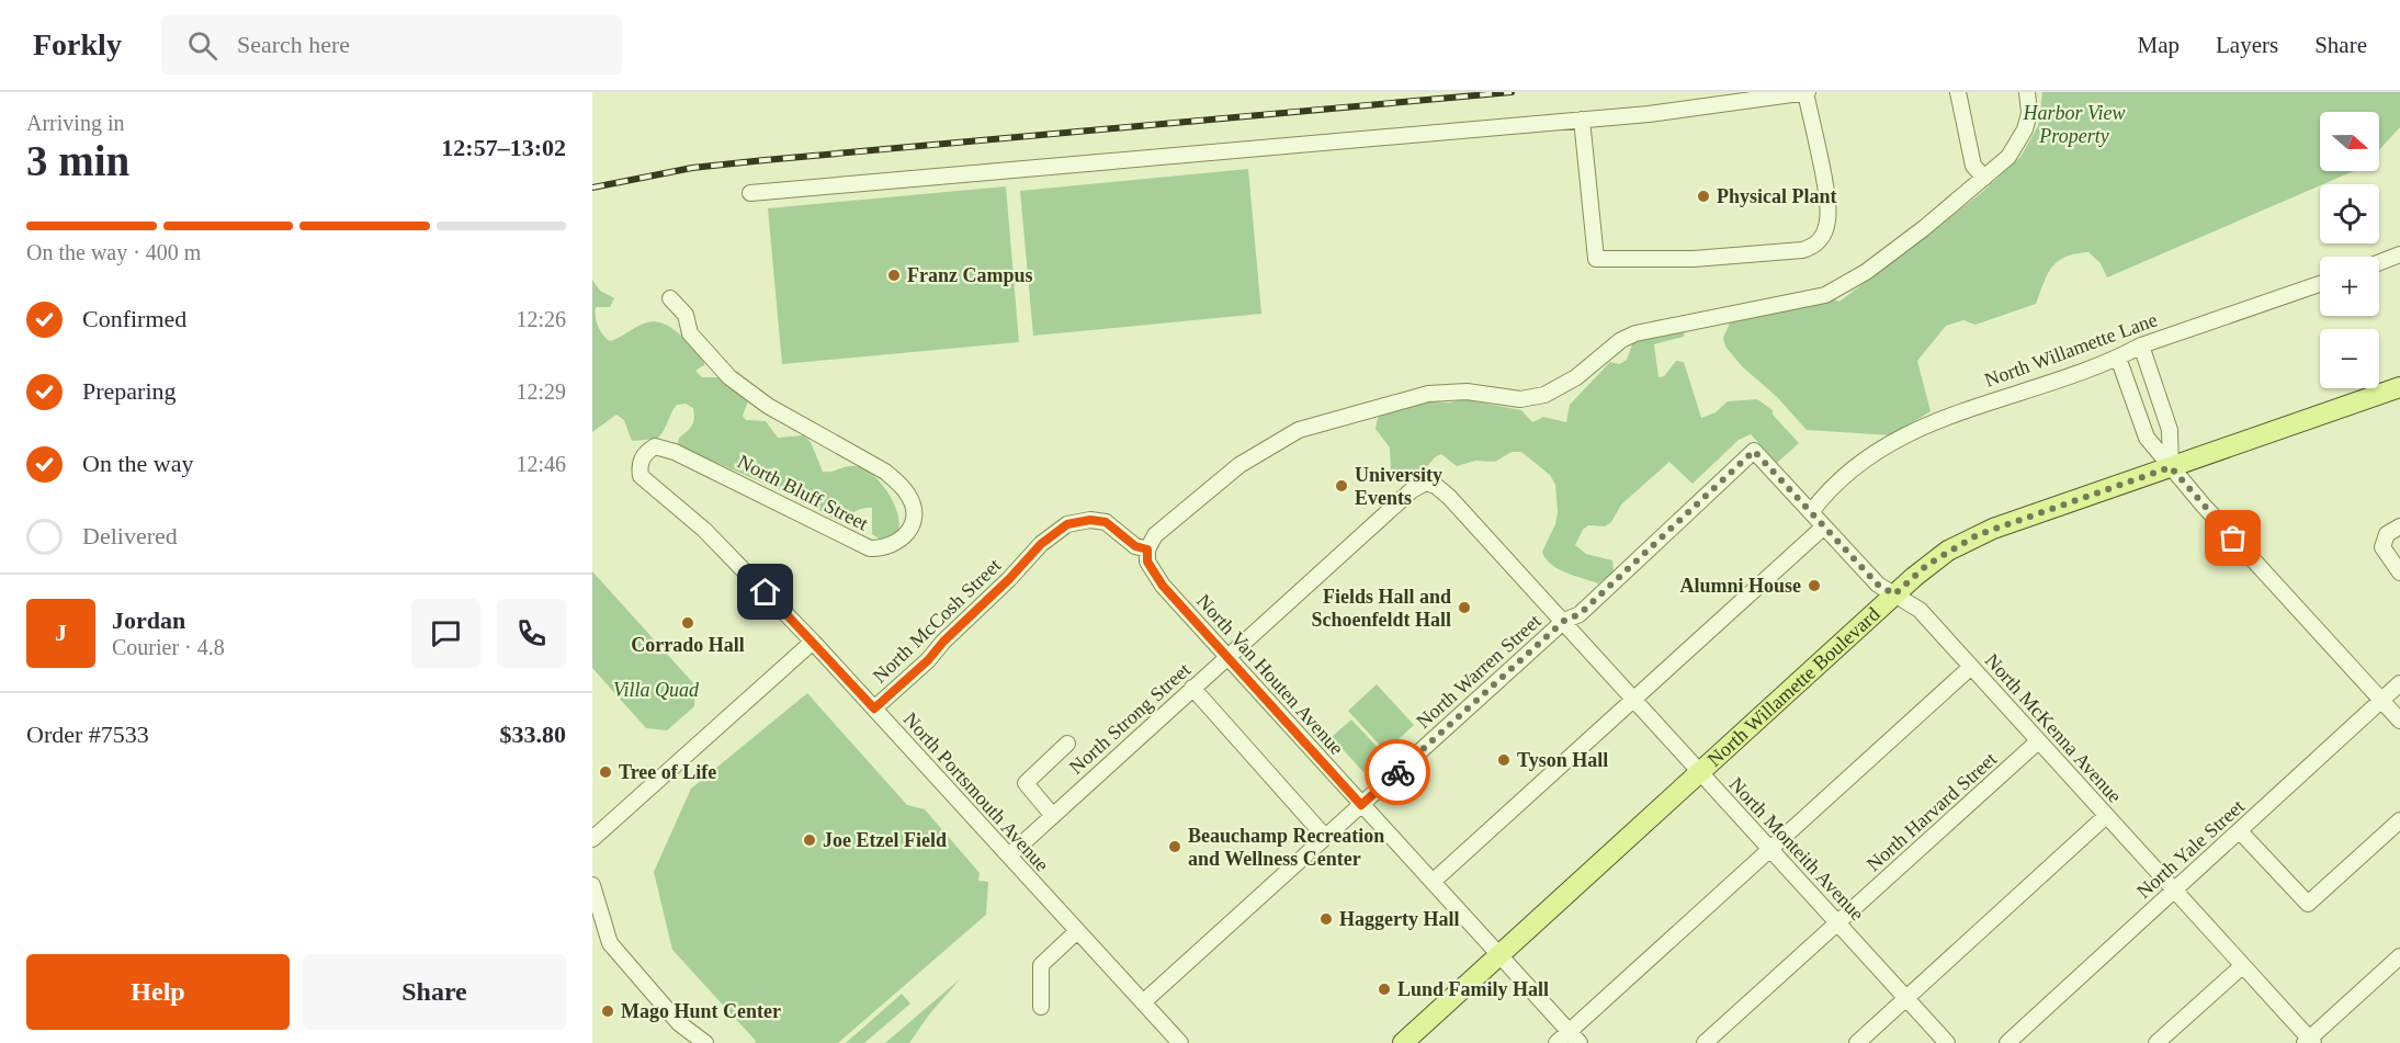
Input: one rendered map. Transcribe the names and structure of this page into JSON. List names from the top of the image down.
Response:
{
  "streets": {
    "main road": ["North Willamette Boulevard"],
    "street": [
      "North Willamette Lane",
      "North Bluff Street",
      "North McCosh Street",
      "North Warren Street",
      "North Van Houten Avenue",
      "North Strong Street",
      "North McKenna Avenue",
      "North Portsmouth Avenue",
      "North Harvard Street",
      "North Monteith Avenue",
      "North Yale Street"
    ]
  },
  "crossings": [
    ["North Willamette Lane", "North McKenna Avenue"],
    ["North Bluff Street", "North Portsmouth Avenue"],
    ["North McCosh Street", "North Van Houten Avenue"],
    ["North McCosh Street", "North Portsmouth Avenue"],
    ["North Warren Street", "North Van Houten Avenue"],
    ["North Warren Street", "North McKenna Avenue"],
    ["North Warren Street", "North Portsmouth Avenue"],
    ["North Warren Street", "North Monteith Avenue"],
    ["North Van Houten Avenue", "North Willamette Boulevard"],
    ["North Van Houten Avenue", "North Strong Street"],
    ["North Willamette Boulevard", "North McKenna Avenue"],
    ["North Willamette Boulevard", "North Monteith Avenue"],
    ["North Strong Street", "North Portsmouth Avenue"],
    ["North Strong Street", "North Monteith Avenue"],
    ["North McKenna Avenue", "North Harvard Street"],
    ["North McKenna Avenue", "North Yale Street"],
    ["North Harvard Street", "North Monteith Avenue"]
  ],
  "parks": ["Harbor View Property", "Villa Quad"],
  "places": [
    "Physical Plant",
    "Franz Campus",
    "University Events",
    "Alumni House",
    "Fields Hall and Schoenfeldt Hall",
    "Corrado Hall",
    "Tyson Hall",
    "Tree of Life",
    "Joe Etzel Field",
    "Beauchamp Recreation and Wellness Center",
    "Haggerty Hall",
    "Lund Family Hall",
    "Mago Hunt Center"
  ],
  "north": "right",
  "page": {
    "header": "Forkly",
    "search": "Search here",
    "nav": ["Map", "Layers", "Share"],
    "heading": ["3 min", "Arriving in", "12:57–13:02"],
    "panel": [
      "Jordan",
      "Courier · 4.8",
      "Order #7533",
      "$33.80"
    ],
    "map_buttons": ["+", "−"],
    "bar": "On the way · 400 m",
    "list": [
      ["Confirmed", "12:26"],
      ["Preparing", "12:29"],
      ["On the way", "12:46"],
      "Delivered"
    ],
    "round": "J",
    "buttons": ["Help", "Share"]
  }
}
